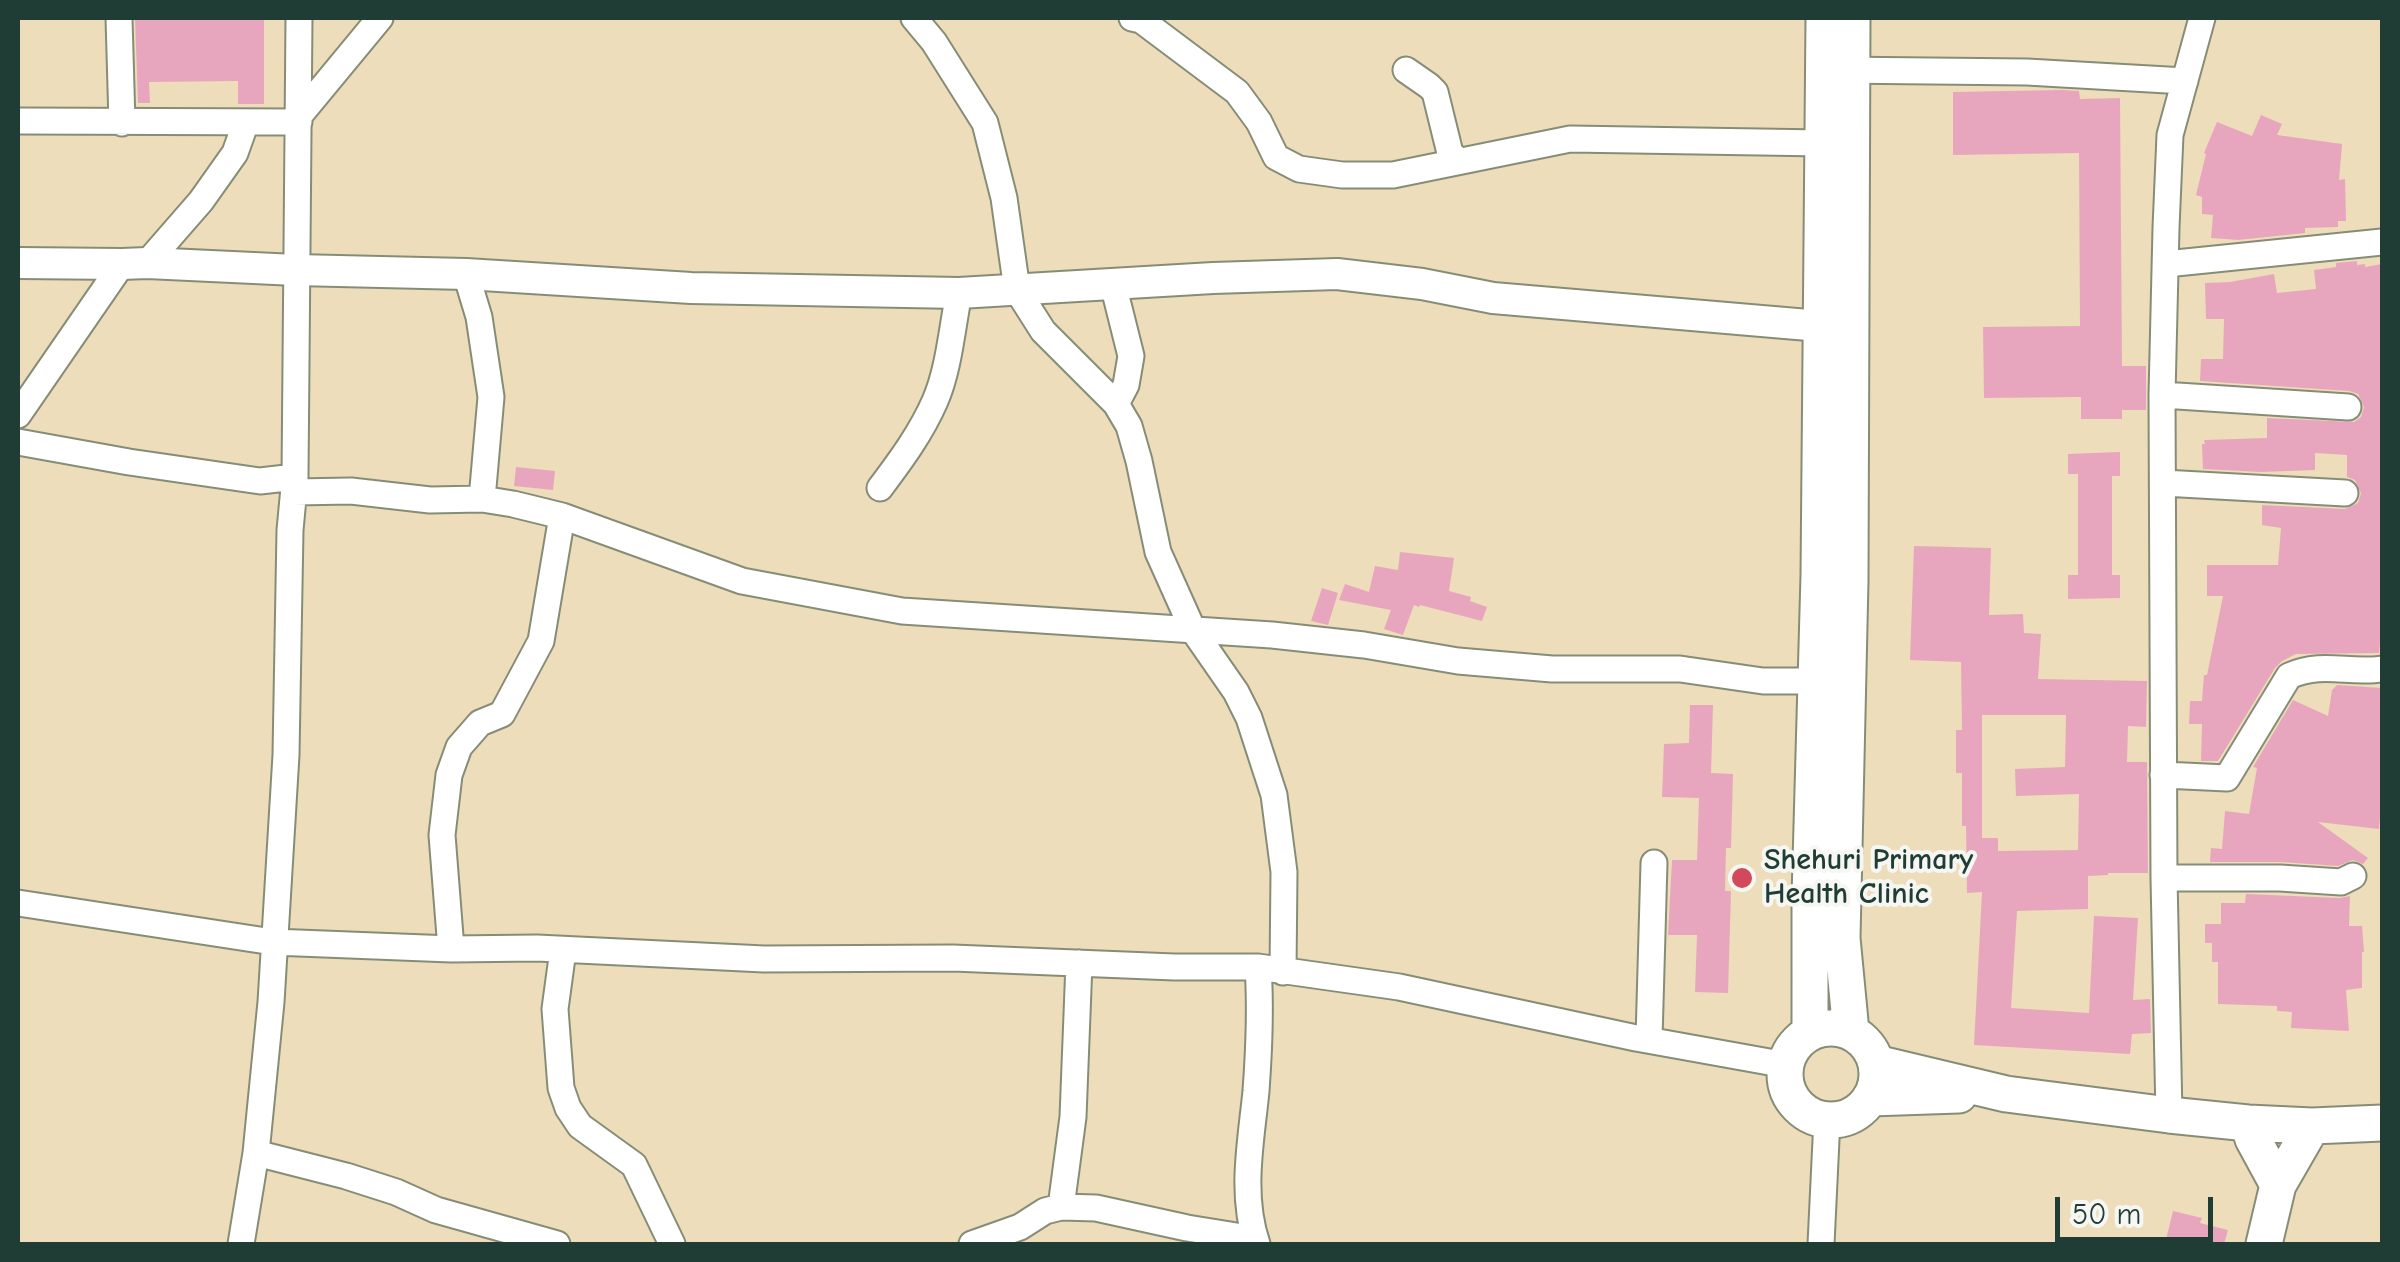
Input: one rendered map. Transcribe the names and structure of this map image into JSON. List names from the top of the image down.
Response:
{
  "places": ["Shehuri Primary Health Clinic"],
  "scale_bar": "50 m"
}
